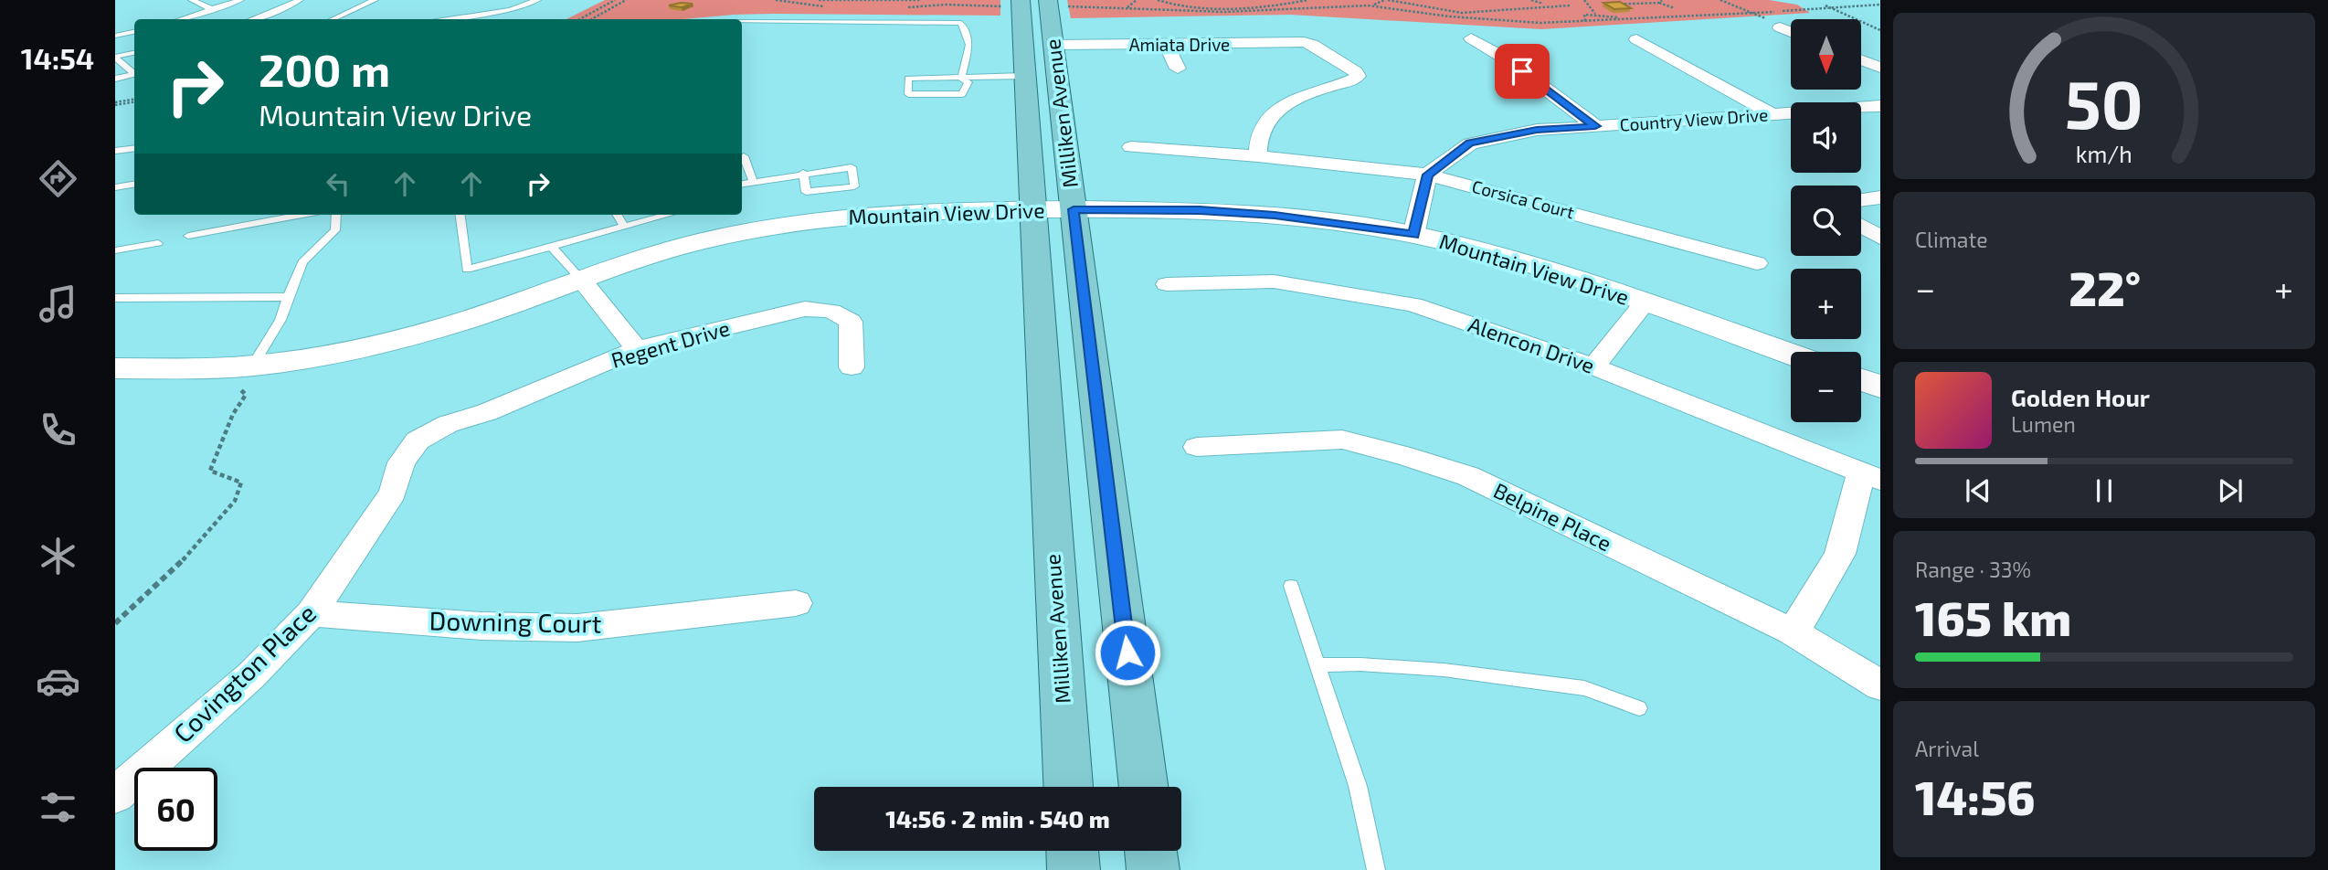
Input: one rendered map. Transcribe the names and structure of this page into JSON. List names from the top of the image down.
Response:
{
  "streets": {
    "main road": ["Milliken Avenue"],
    "street": [
      "Amiata Drive",
      "Country View Drive",
      "Corsica Court",
      "Mountain View Drive",
      "Regent Drive",
      "Alencon Drive",
      "Belpine Place",
      "Downing Court",
      "Covington Place"
    ]
  },
  "crossings": [
    ["Amiata Drive", "Milliken Avenue"],
    ["Amiata Drive", "Corsica Court"],
    ["Milliken Avenue", "Mountain View Drive"],
    ["Country View Drive", "Corsica Court"],
    ["Regent Drive", "Covington Place"],
    ["Downing Court", "Covington Place"]
  ],
  "north": "bottom",
  "page": {
    "tabs": "14:54",
    "map_buttons": ["+", "−"],
    "turn": ["200 m", "Mountain View Drive"],
    "tile": [
      "Climate",
      ["Range · 33%", "165 km"],
      ["Arrival", "14:56"]
    ],
    "heat": ["−", "22°", "+"],
    "song": ["Golden Hour", "Lumen"],
    "limit": "60",
    "trip": "14:56 · 2 min · 540 m",
    "gauge": ["50", "km/h"]
  }
}
